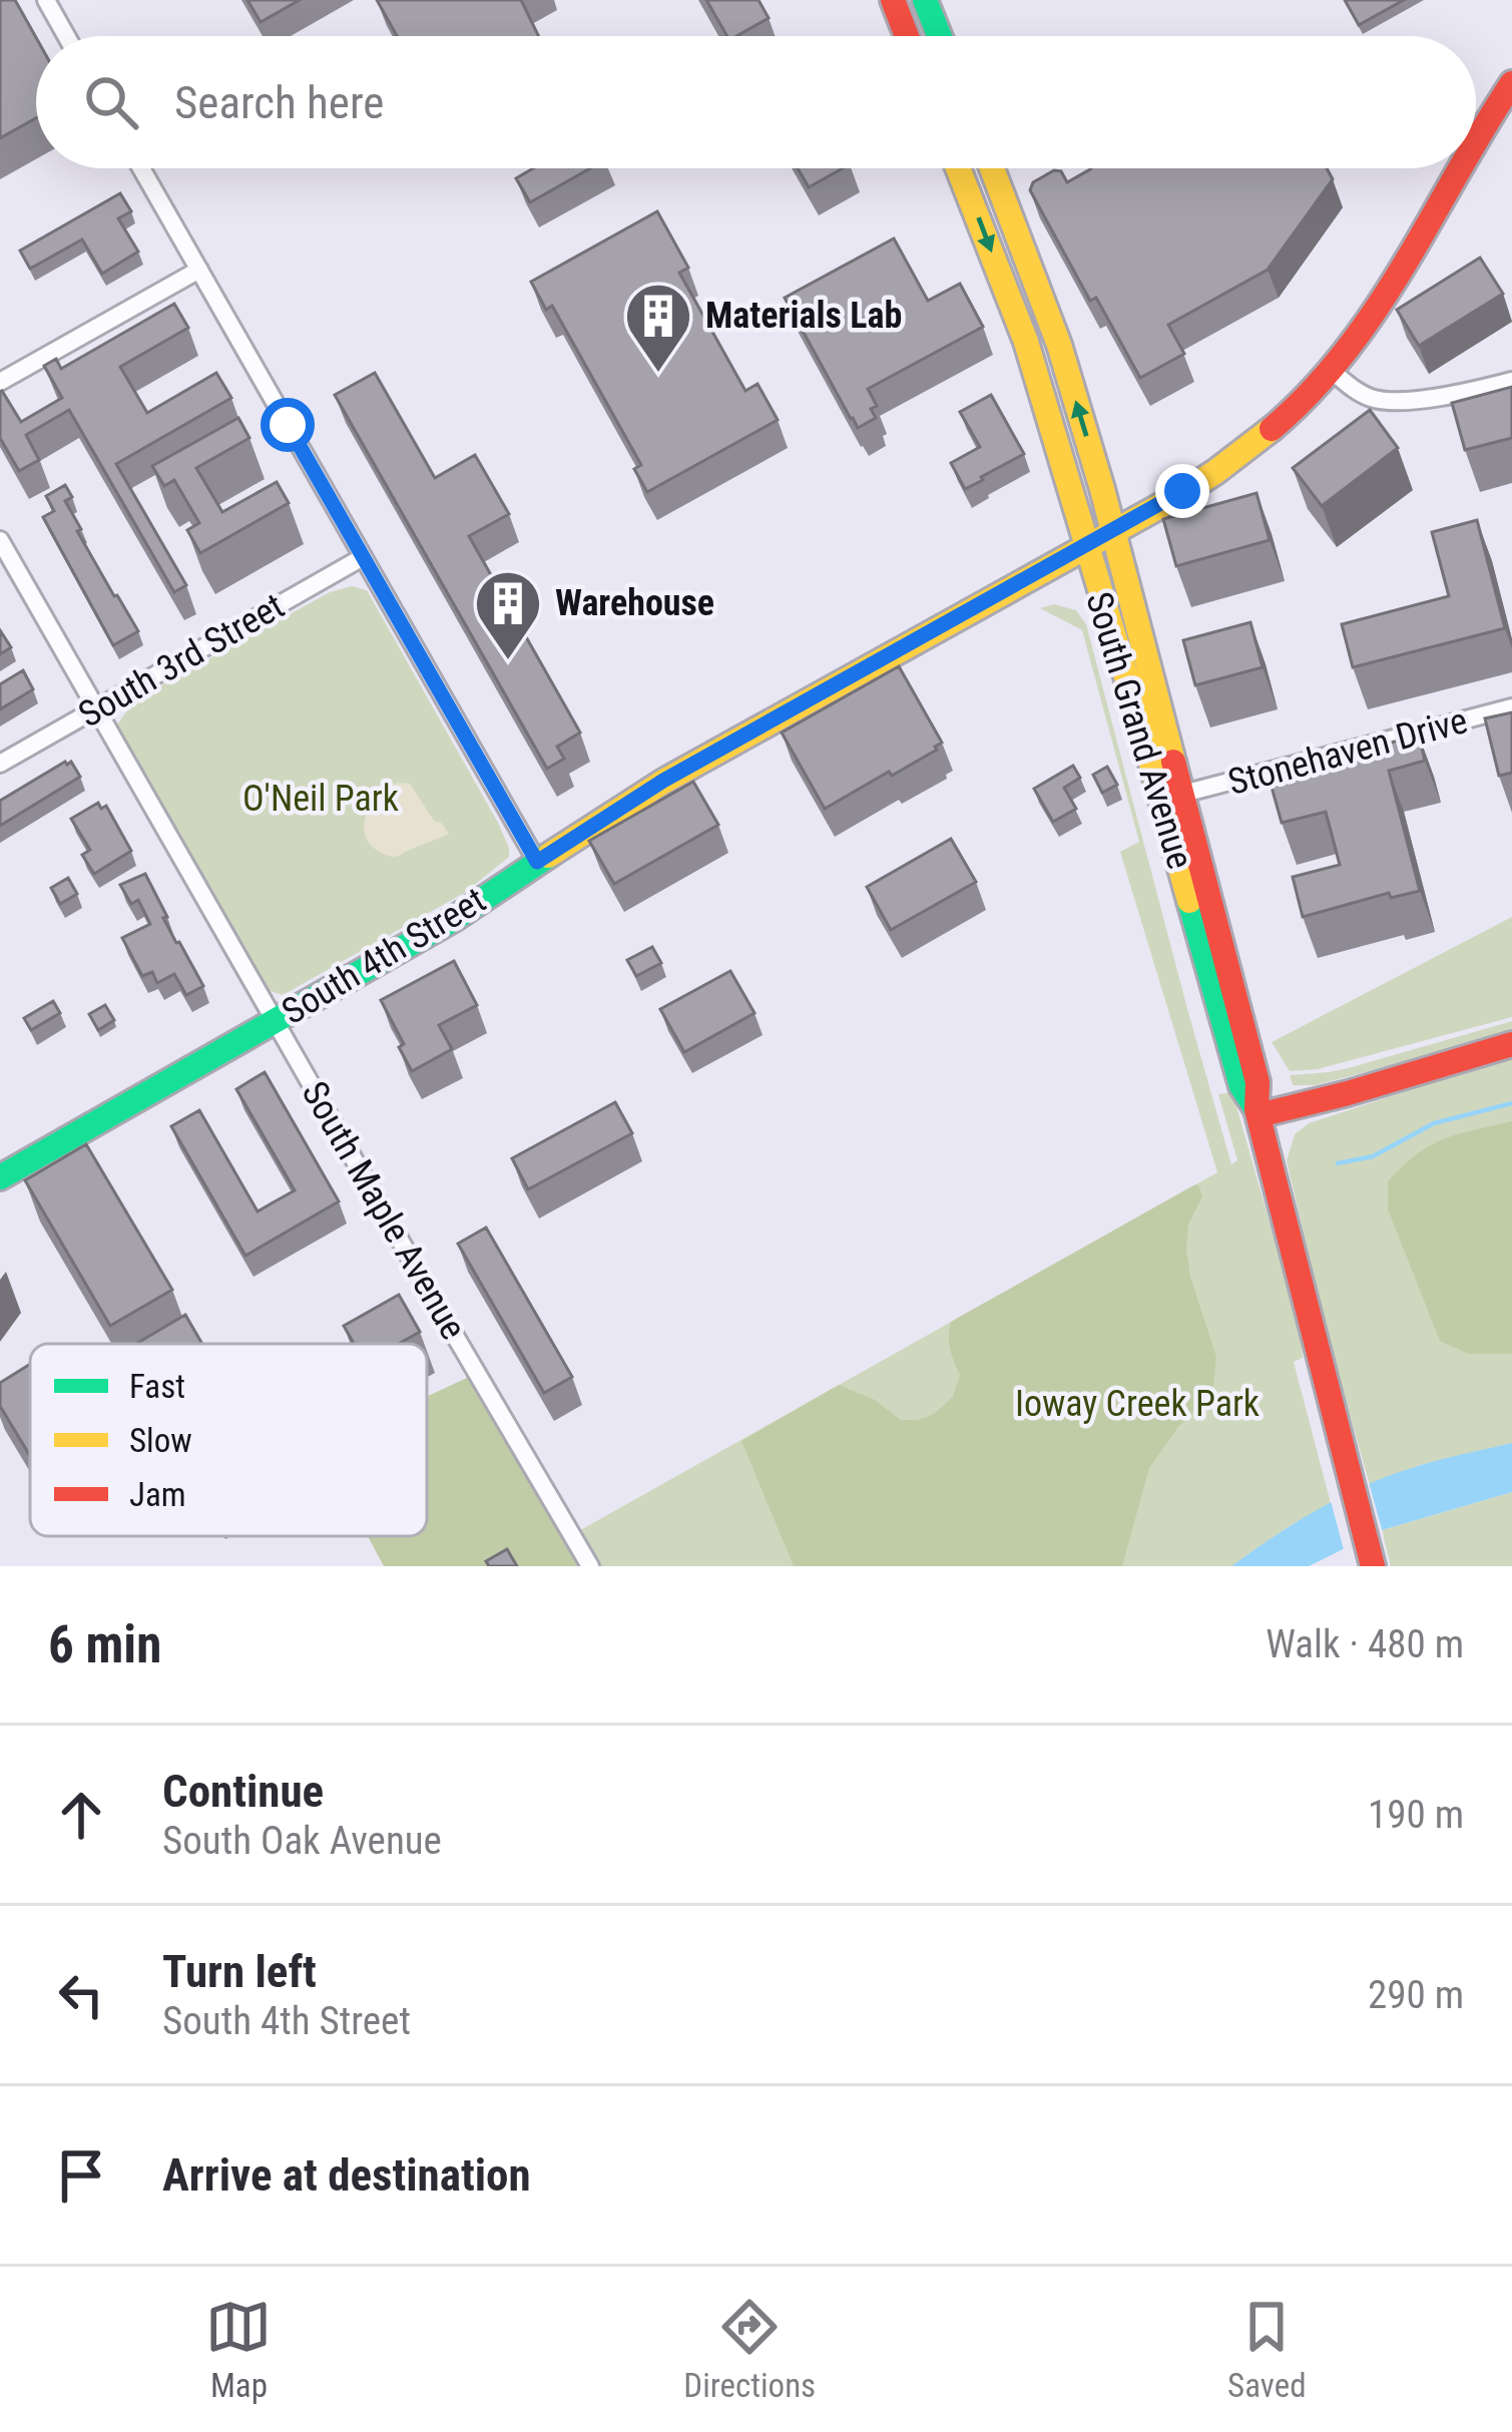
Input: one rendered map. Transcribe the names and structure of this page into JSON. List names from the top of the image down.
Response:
{
  "streets": {
    "street": [
      "South 3rd Street",
      "South Grand Avenue",
      "Stonehaven Drive",
      "South 4th Street",
      "South Maple Avenue"
    ]
  },
  "crossings": [
    ["South 3rd Street", "South Maple Avenue"],
    ["South Grand Avenue", "Stonehaven Drive"],
    ["South Grand Avenue", "South 4th Street"],
    ["South 4th Street", "South Maple Avenue"]
  ],
  "parks": ["O'Neil Park", "Ioway Creek Park"],
  "places": {
    "building": ["Materials Lab", "Warehouse"]
  },
  "legend": ["Fast", "Slow", "Jam"],
  "page": {
    "search": "Search here",
    "heading": ["6 min", "Walk · 480 m"],
    "list": [
      ["Continue", "South Oak Avenue", "190 m"],
      ["Turn left", "South 4th Street", "290 m"],
      "Arrive at destination"
    ],
    "nav": ["Map", "Directions", "Saved"]
  }
}
